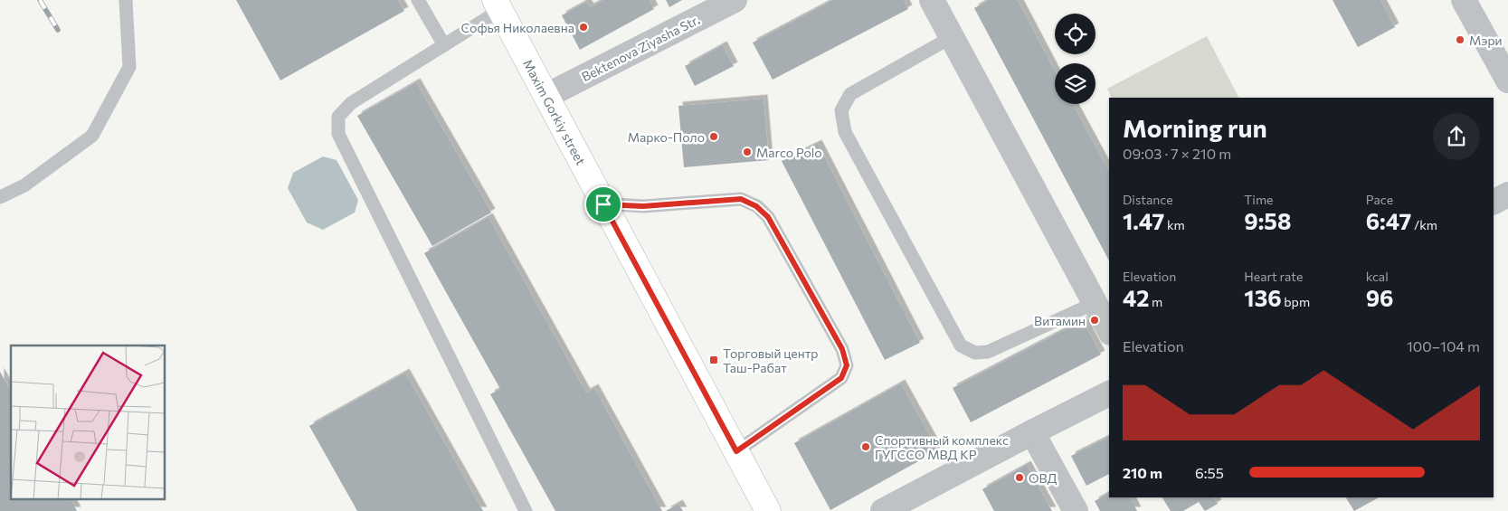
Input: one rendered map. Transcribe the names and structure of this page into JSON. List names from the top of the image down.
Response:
{
  "streets": {
    "main road": ["Maxim Gorkiy street"],
    "street": ["Bektenova Ziyasha Str."]
  },
  "crossings": [
    ["Bektenova Ziyasha Str.", "Maxim Gorkiy street"]
  ],
  "places": {
    "other": [
      "Софья Николаевна",
      "Мэри",
      "Марко-Поло",
      "Marco Polo",
      "Витамин",
      "Спортивный комплекс ГУГССО МВД КР",
      "ОВД"
    ],
    "transit": ["Торговый центр Таш-Рабат"]
  },
  "page": {
    "heading": ["Morning run", "09:03 · 7 × 210 m"],
    "stats": [
      ["Distance", "1.47 km"],
      ["Time", "9:58"],
      ["Pace", "6:47 /km"],
      ["Elevation", "42 m"],
      ["Heart rate", "136 bpm"],
      ["kcal", "96"]
    ],
    "chart": ["Elevation", "100–104 m"],
    "list": [
      {
        "name": "210 m",
        "note": "6:55"
      }
    ]
  }
}
